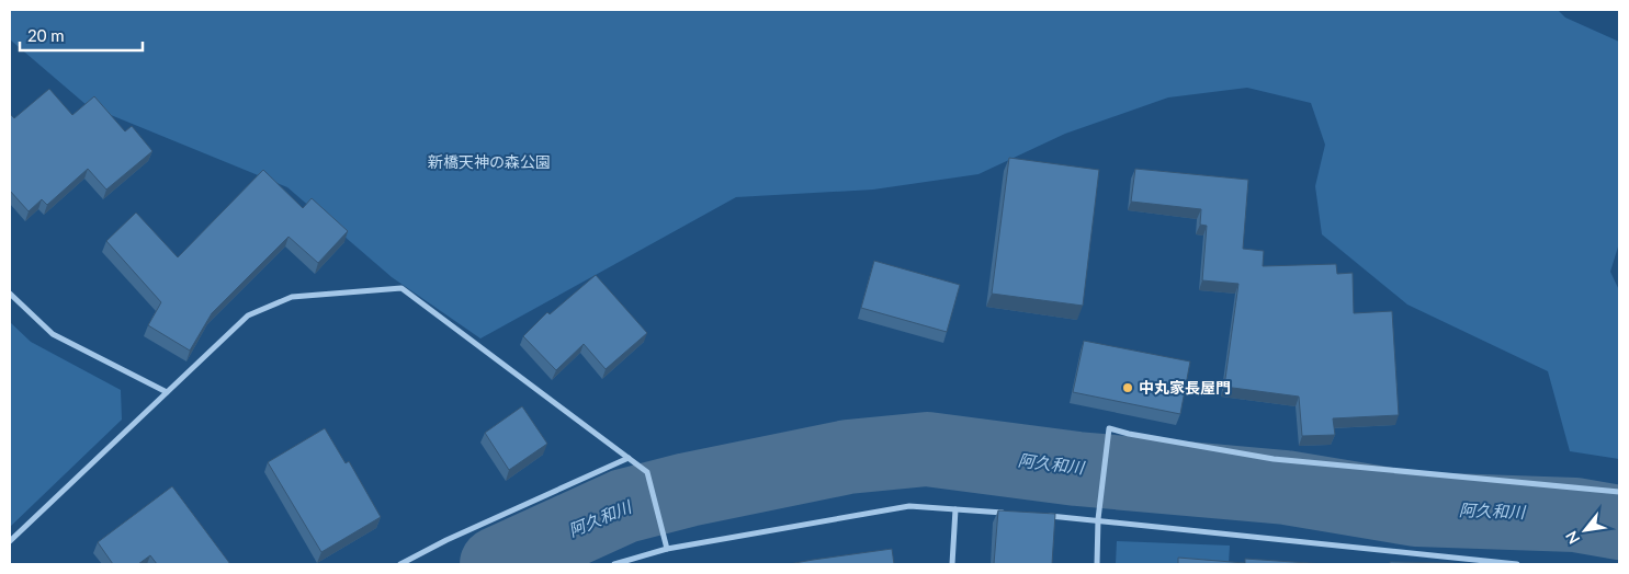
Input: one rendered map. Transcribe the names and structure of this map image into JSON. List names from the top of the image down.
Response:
{
  "water": ["阿久和川"],
  "parks": ["新橋天神の森公園"],
  "places": ["中丸家長屋門"],
  "scale_bar": "20 m",
  "north": "bottom left"
}
